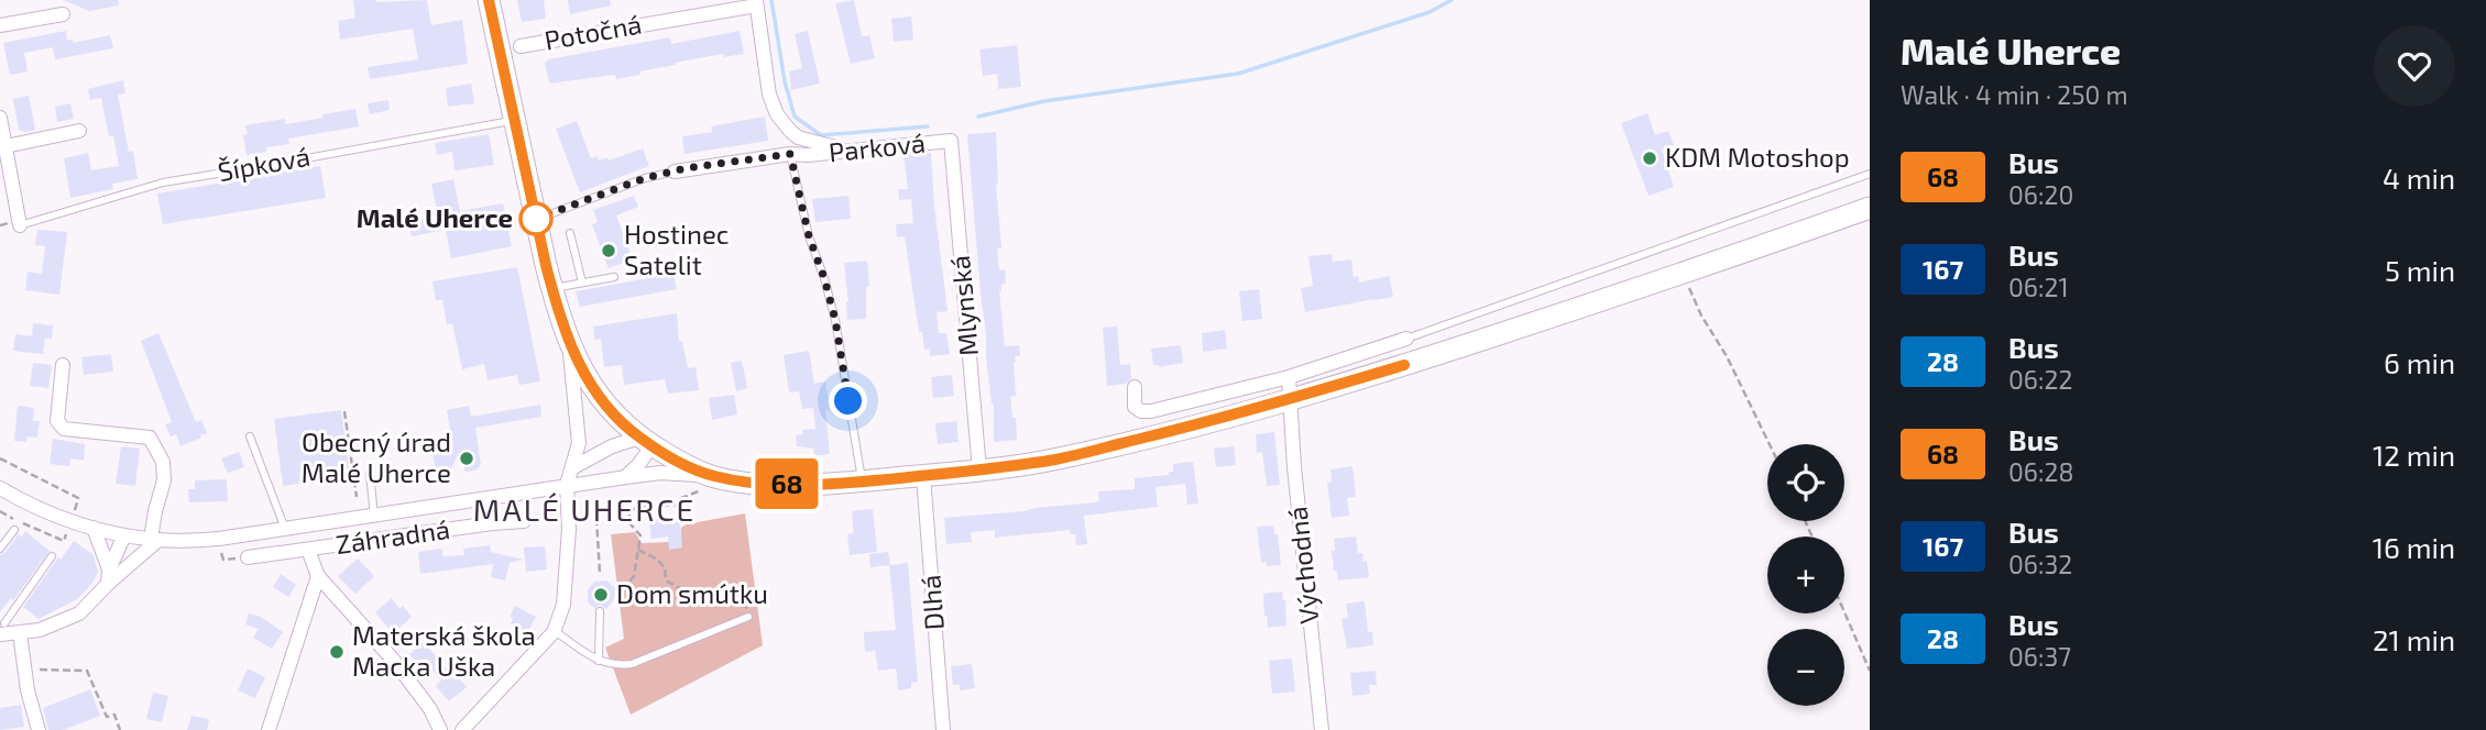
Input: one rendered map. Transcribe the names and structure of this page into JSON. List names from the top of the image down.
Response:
{
  "streets": {
    "street": [
      "Potočná",
      "Parková",
      "Mlynská",
      "Záhradná",
      "Východná",
      "Dlhá"
    ],
    "lane": ["Šípková"]
  },
  "crossings": [
    ["Parková", "Mlynská"]
  ],
  "districts": ["MALÉ UHERCE"],
  "places": [
    "KDM Motoshop",
    "Malé Uherce",
    "Hostinec Satelit",
    "Obecný úrad Malé Uherce",
    "Dom smútku",
    "Materská škola Macka Uška"
  ],
  "lines": ["bus line 68"],
  "page": {
    "on_map": "68",
    "heading": ["Malé Uherce", "Walk · 4 min · 250 m"],
    "list": [
      {
        "mark": "68",
        "name": "Bus",
        "note": "06:20",
        "value": "4 min"
      },
      {
        "mark": "167",
        "name": "Bus",
        "note": "06:21",
        "value": "5 min"
      },
      {
        "mark": "28",
        "name": "Bus",
        "note": "06:22",
        "value": "6 min"
      },
      {
        "mark": "68",
        "name": "Bus",
        "note": "06:28",
        "value": "12 min"
      },
      {
        "mark": "167",
        "name": "Bus",
        "note": "06:32",
        "value": "16 min"
      },
      {
        "mark": "28",
        "name": "Bus",
        "note": "06:37",
        "value": "21 min"
      }
    ],
    "map_buttons": ["+", "−"]
  }
}
